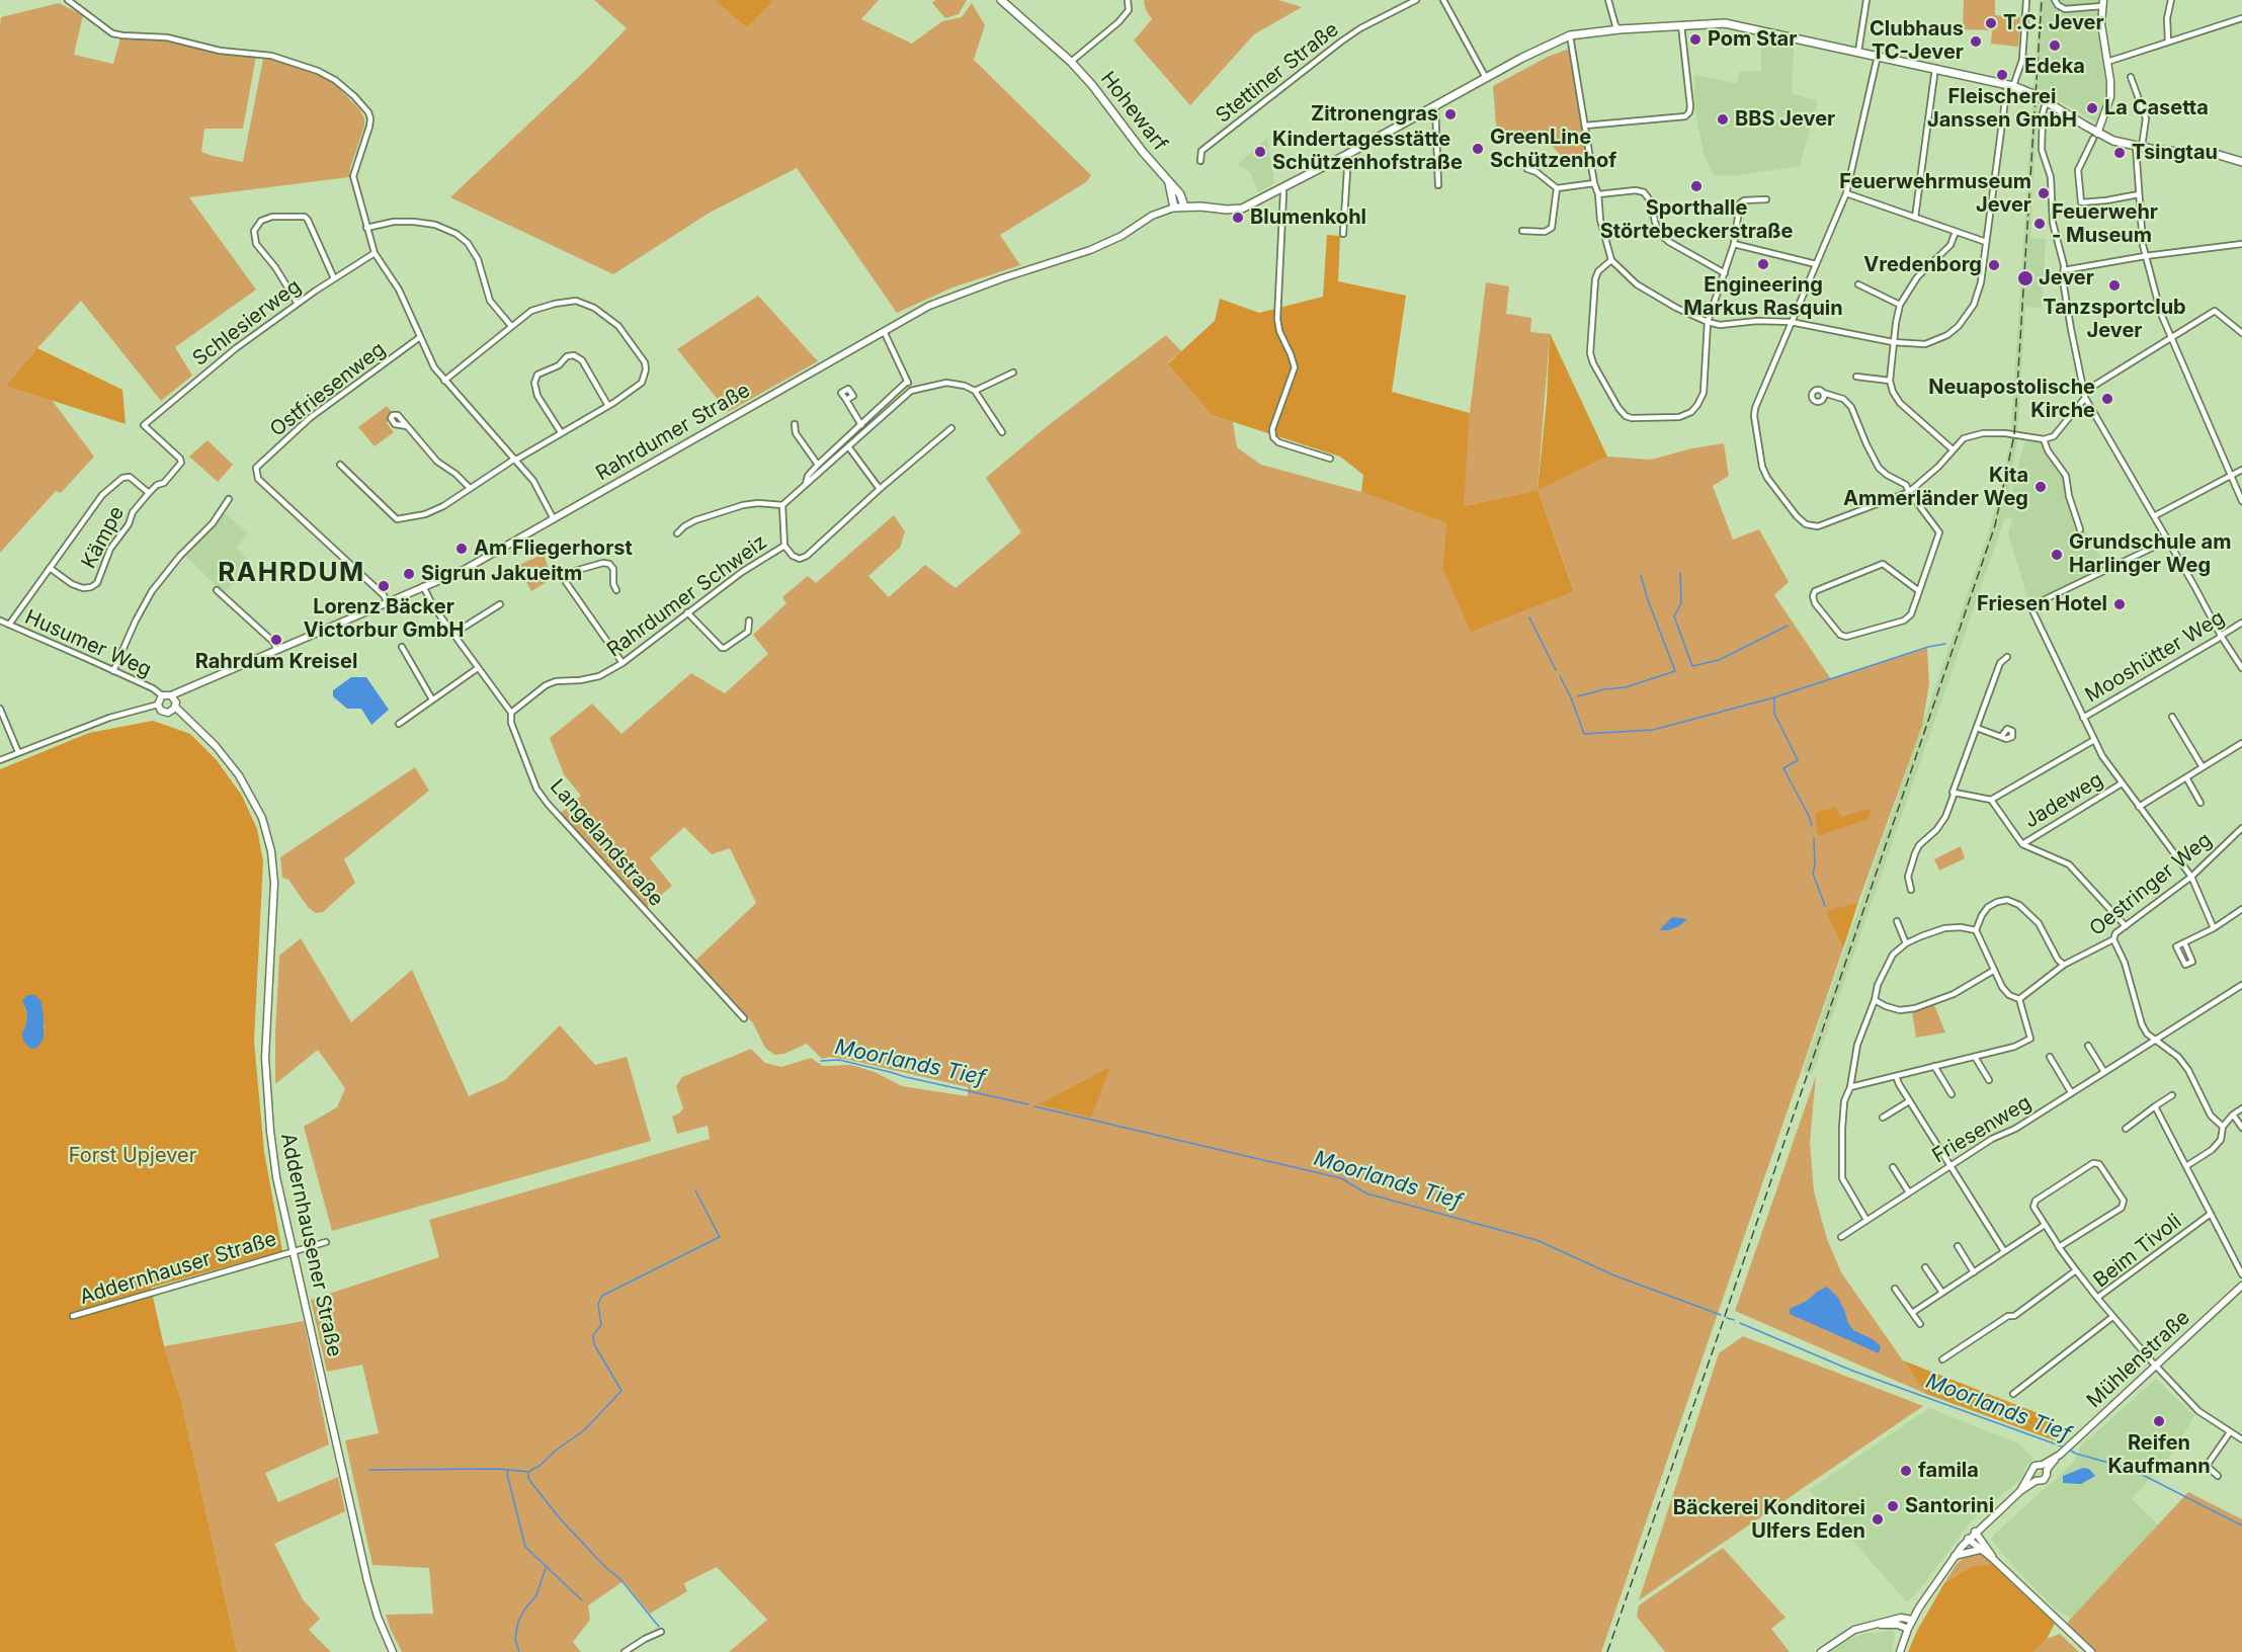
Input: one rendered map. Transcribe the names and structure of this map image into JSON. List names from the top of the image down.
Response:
{
  "streets": {
    "main road": ["Hohewarf"],
    "street": [
      "Stettiner Straße",
      "Schlesierweg",
      "Ostfriesenweg",
      "Rahrdumer Straße",
      "Kämpe",
      "Rahrdumer Schweiz",
      "Husumer Weg",
      "Mooshütter Weg",
      "Jadeweg",
      "Langelandstraße",
      "Oestringer Weg",
      "Friesenweg",
      "Addernhausener Straße",
      "Beim Tivoli",
      "Addernhauser Straße",
      "Mühlenstraße"
    ]
  },
  "crossings": [
    ["Hohewarf", "Rahrdumer Straße"],
    ["Schlesierweg", "Kämpe"],
    ["Ostfriesenweg", "Rahrdumer Straße"],
    ["Rahrdumer Straße", "Langelandstraße"],
    ["Rahrdumer Straße", "Addernhausener Straße"],
    ["Rahrdumer Schweiz", "Langelandstraße"],
    ["Addernhausener Straße", "Addernhauser Straße"],
    ["Beim Tivoli", "Mühlenstraße"]
  ],
  "districts": ["RAHRDUM"],
  "water": ["Moorlands Tief"],
  "parks": ["Forst Upjever"],
  "places": [
    "T.C. Jever",
    "Pom Star",
    "Clubhaus TC-Jever",
    "Edeka",
    "Fleischerei Janssen GmbH",
    "La Casetta",
    "Zitronengras",
    "BBS Jever",
    "GreenLine Schützenhof",
    "Kindertagesstätte Schützenhofstraße",
    "Tsingtau",
    "Sporthalle Störtebeckerstraße",
    "Feuerwehrmuseum Jever",
    "Blumenkohl",
    "Feuerwehr - Museum",
    "Engineering Markus Rasquin",
    "Vredenborg",
    "Jever",
    "Tanzsportclub Jever",
    "Neuapostolische Kirche",
    "Kita Ammerländer Weg",
    "Am Fliegerhorst",
    "Grundschule am Harlinger Weg",
    "Sigrun Jakueitm",
    "Lorenz Bäcker Victorbur GmbH",
    "Friesen Hotel",
    "Rahrdum Kreisel",
    "Reifen Kaufmann",
    "famila",
    "Santorini",
    "Bäckerei Konditorei Ulfers Eden"
  ]
}
